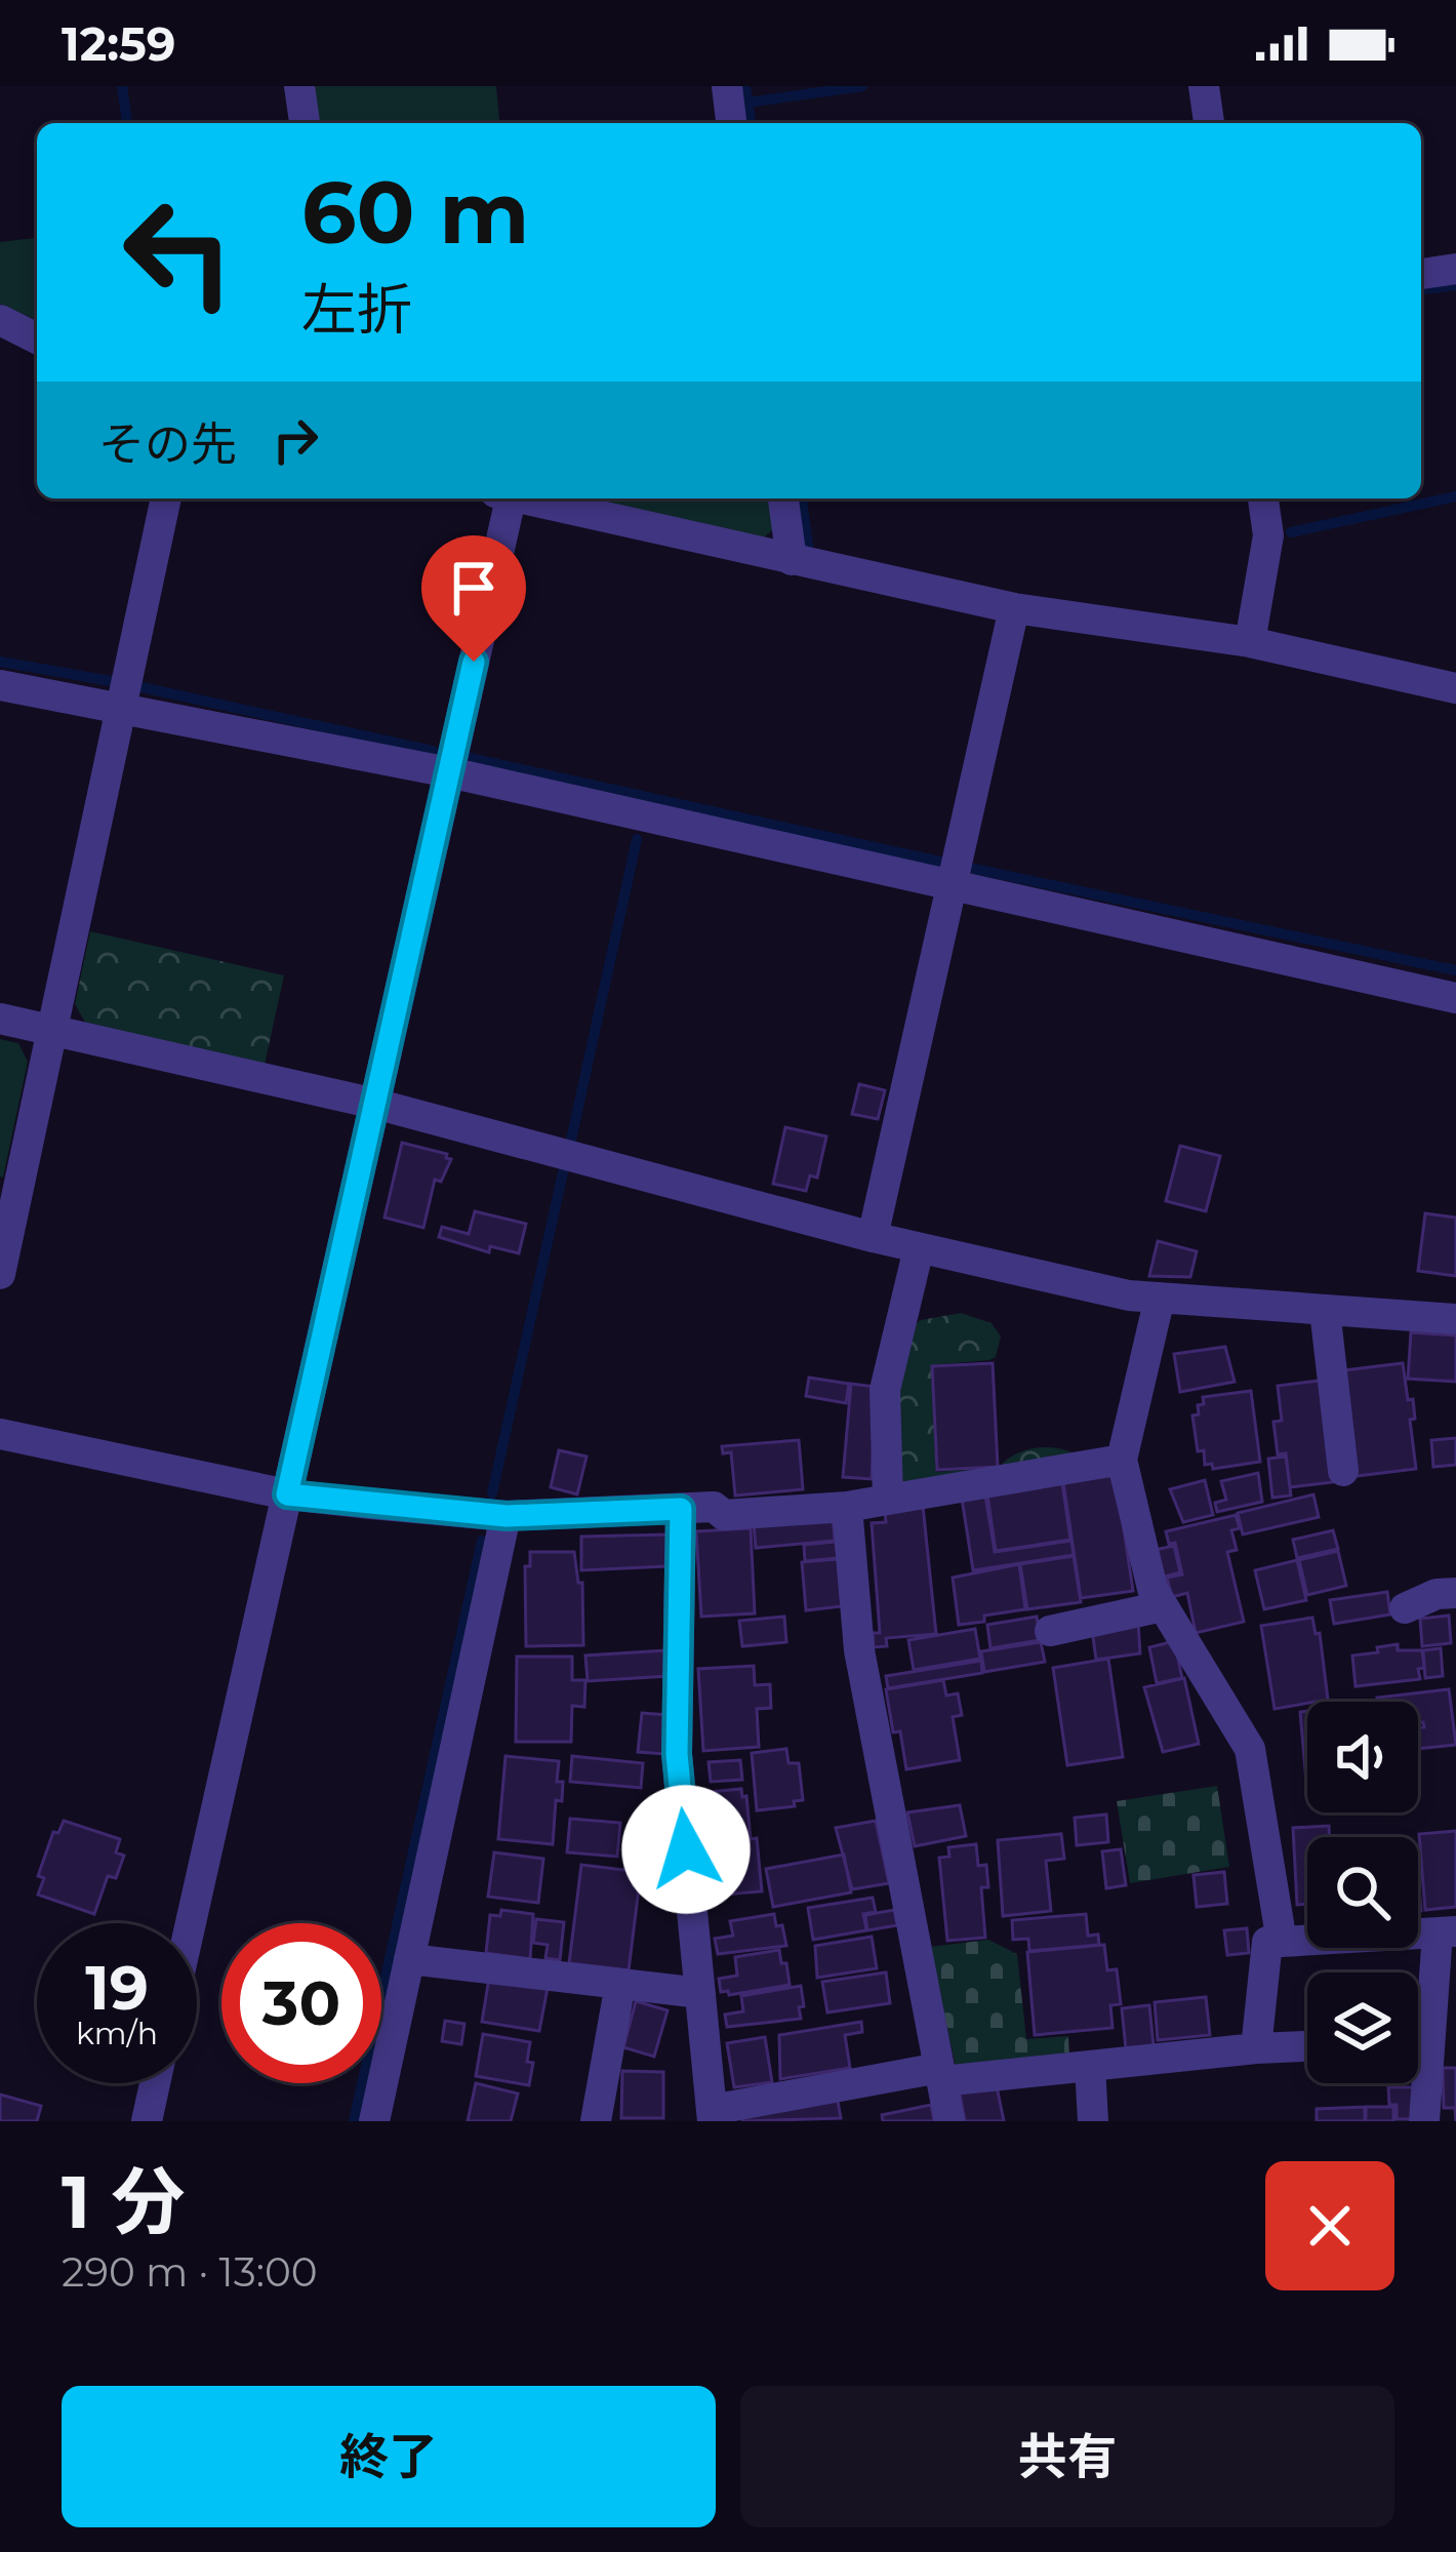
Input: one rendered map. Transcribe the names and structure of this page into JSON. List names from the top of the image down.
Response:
{
  "page": {
    "status": "12:59",
    "turn": ["60 m", "左折"],
    "then": "その先",
    "speed": "19 km/h",
    "limit": "30",
    "heading": ["1 分", "290 m · 13:00"],
    "buttons": ["終了", "共有"]
  }
}
